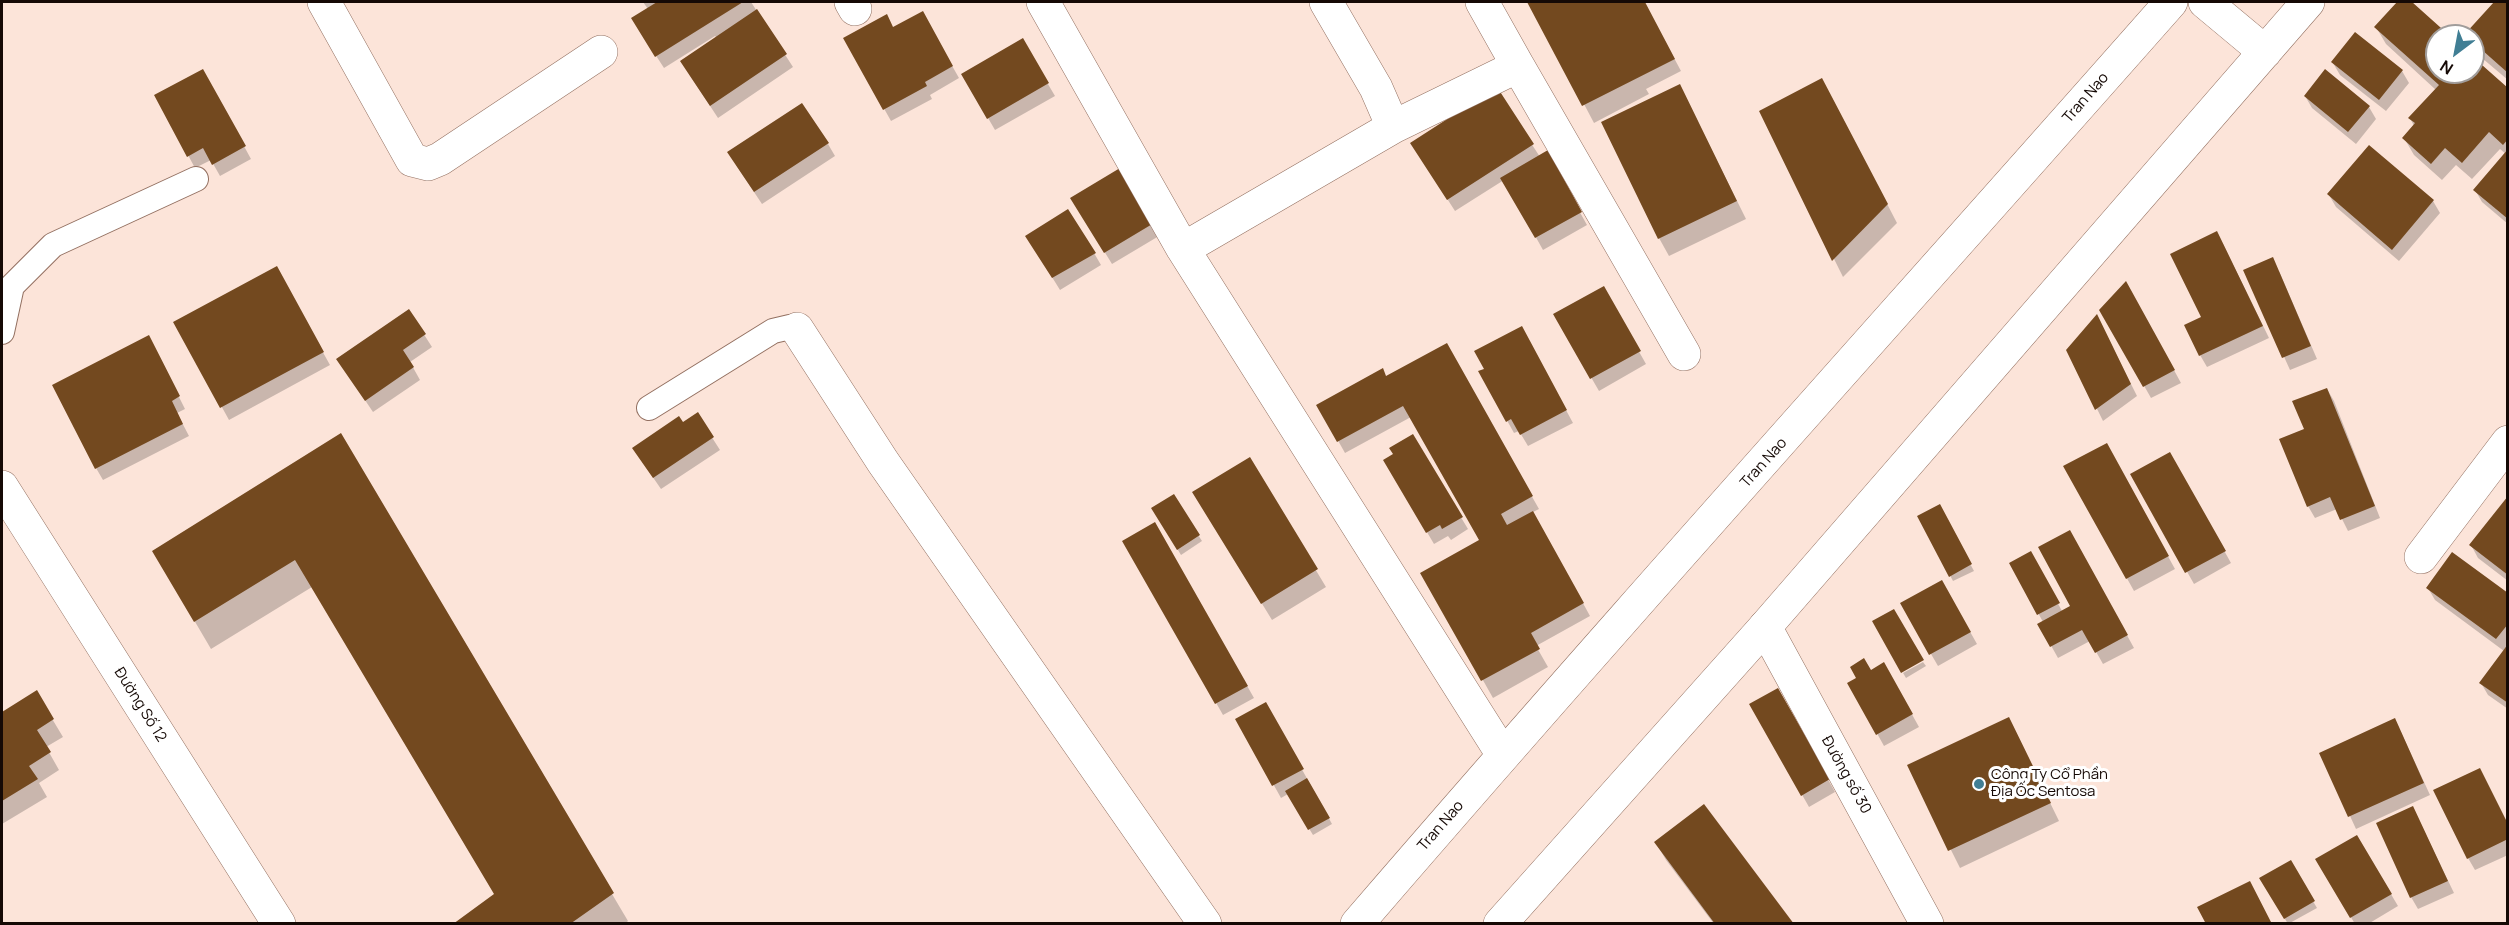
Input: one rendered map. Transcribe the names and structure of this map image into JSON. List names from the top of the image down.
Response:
{
  "streets": {
    "street": ["Tran Nao", "Đường Số 12", "Đường số 30"]
  },
  "places": ["Công Ty Cổ Phần Địa Ốc Sentosa"],
  "north": "bottom left"
}
